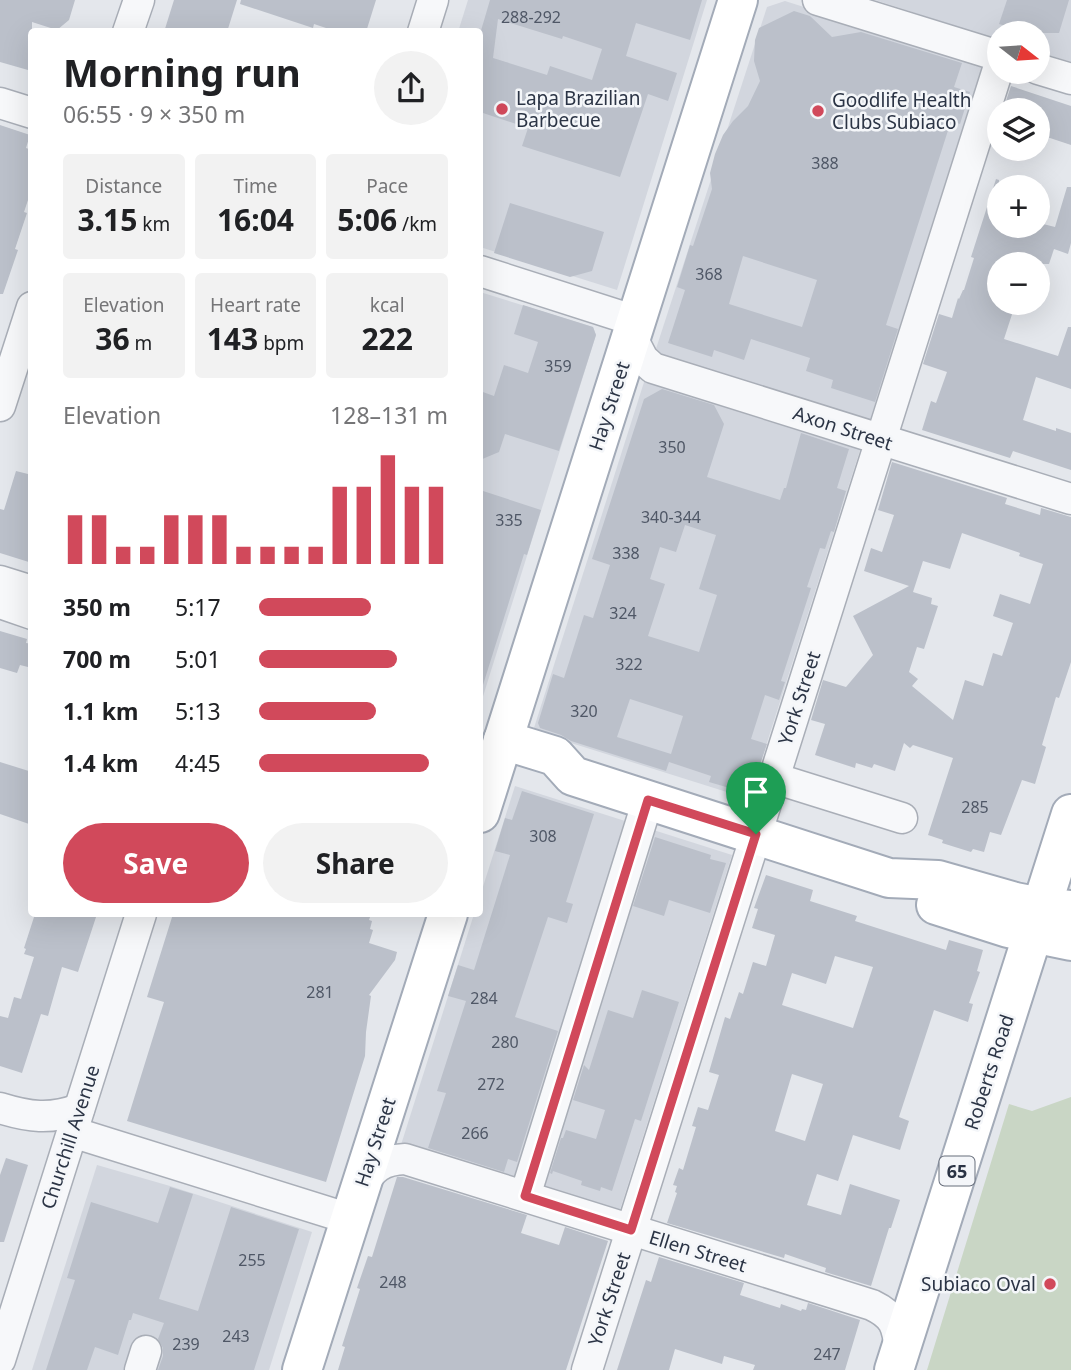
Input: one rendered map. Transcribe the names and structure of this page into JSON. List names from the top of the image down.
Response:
{
  "streets": {
    "main road": ["Hay Street", "Roberts Road", "65"],
    "street": [
      "Axon Street",
      "York Street",
      "Churchill Avenue",
      "Ellen Street"
    ]
  },
  "crossings": [
    ["Hay Street", "Axon Street"],
    ["Hay Street", "Ellen Street"],
    ["Axon Street", "York Street"],
    ["York Street", "Ellen Street"],
    ["Roberts Road", "Ellen Street"]
  ],
  "places": ["Lapa Brazilian Barbecue", "Goodlife Health Clubs Subiaco", "Subiaco Oval"],
  "house_numbers": [
    "288-292",
    "388",
    "368",
    "359",
    "350",
    "340-344",
    "335",
    "338",
    "324",
    "322",
    "320",
    "285",
    "308",
    "281",
    "284",
    "280",
    "272",
    "266",
    "255",
    "248",
    "243",
    "239",
    "247"
  ],
  "north": "right",
  "page": {
    "map_buttons": ["+", "−"],
    "heading": ["Morning run", "06:55 · 9 × 350 m"],
    "stats": [
      ["Distance", "3.15 km"],
      ["Time", "16:04"],
      ["Pace", "5:06 /km"],
      ["Elevation", "36 m"],
      ["Heart rate", "143 bpm"],
      ["kcal", "222"]
    ],
    "chart": ["Elevation", "128–131 m"],
    "list": [
      {
        "name": "350 m",
        "note": "5:17"
      },
      {
        "name": "700 m",
        "note": "5:01"
      },
      {
        "name": "1.1 km",
        "note": "5:13"
      },
      {
        "name": "1.4 km",
        "note": "4:45"
      }
    ],
    "buttons": ["Save", "Share"]
  }
}
